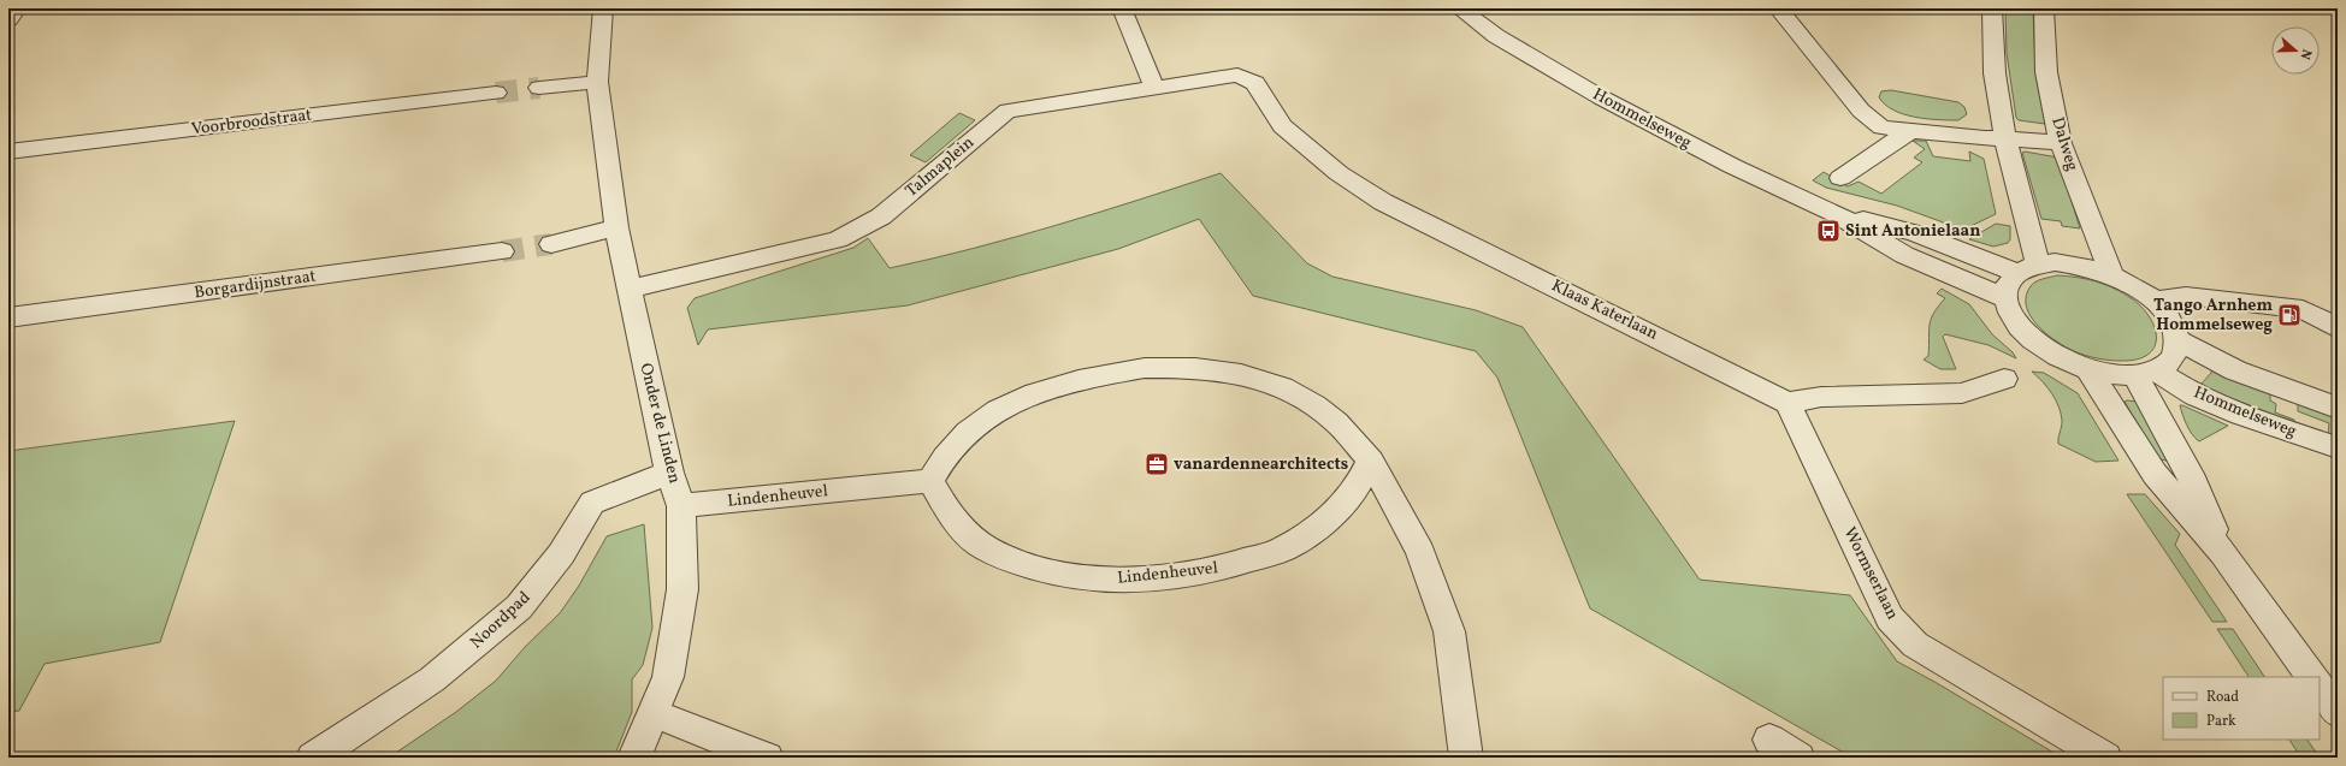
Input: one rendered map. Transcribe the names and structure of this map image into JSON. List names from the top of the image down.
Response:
{
  "streets": {
    "street": [
      "Hommelseweg",
      "Voorbroodstraat",
      "Dalweg",
      "Talmaplein",
      "Borgardijnstraat",
      "Klaas Katerlaan",
      "Onder de Linden",
      "Lindenheuvel",
      "Wormserlaan",
      "Noordpad"
    ]
  },
  "crossings": [
    ["Talmaplein", "Klaas Katerlaan"],
    ["Talmaplein", "Onder de Linden"],
    ["Klaas Katerlaan", "Wormserlaan"],
    ["Onder de Linden", "Lindenheuvel"],
    ["Onder de Linden", "Noordpad"]
  ],
  "places": {
    "bus stop": ["Sint Antonielaan"],
    "fuel station": ["Tango Arnhem Hommelseweg"],
    "office": ["vanardennearchitects"]
  },
  "legend": ["Road", "Park"],
  "north": "right"
}
